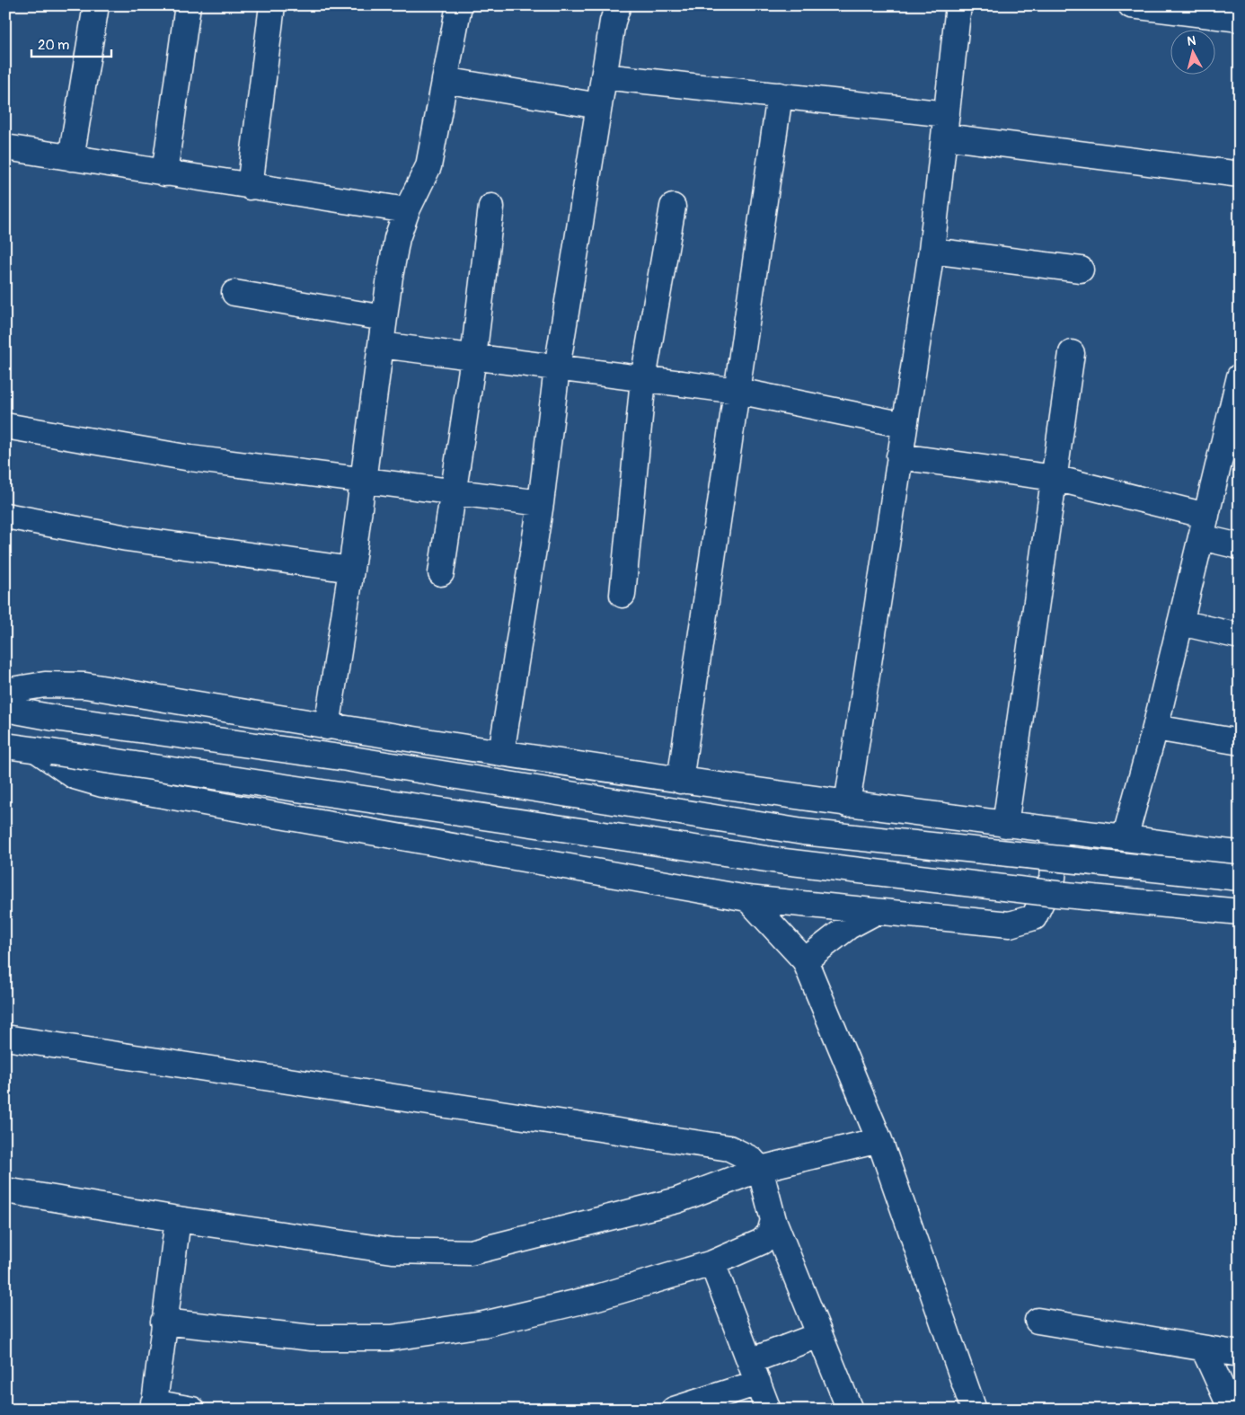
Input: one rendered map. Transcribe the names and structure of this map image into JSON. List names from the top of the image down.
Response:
{
  "scale_bar": "20 m",
  "north": "top"
}
